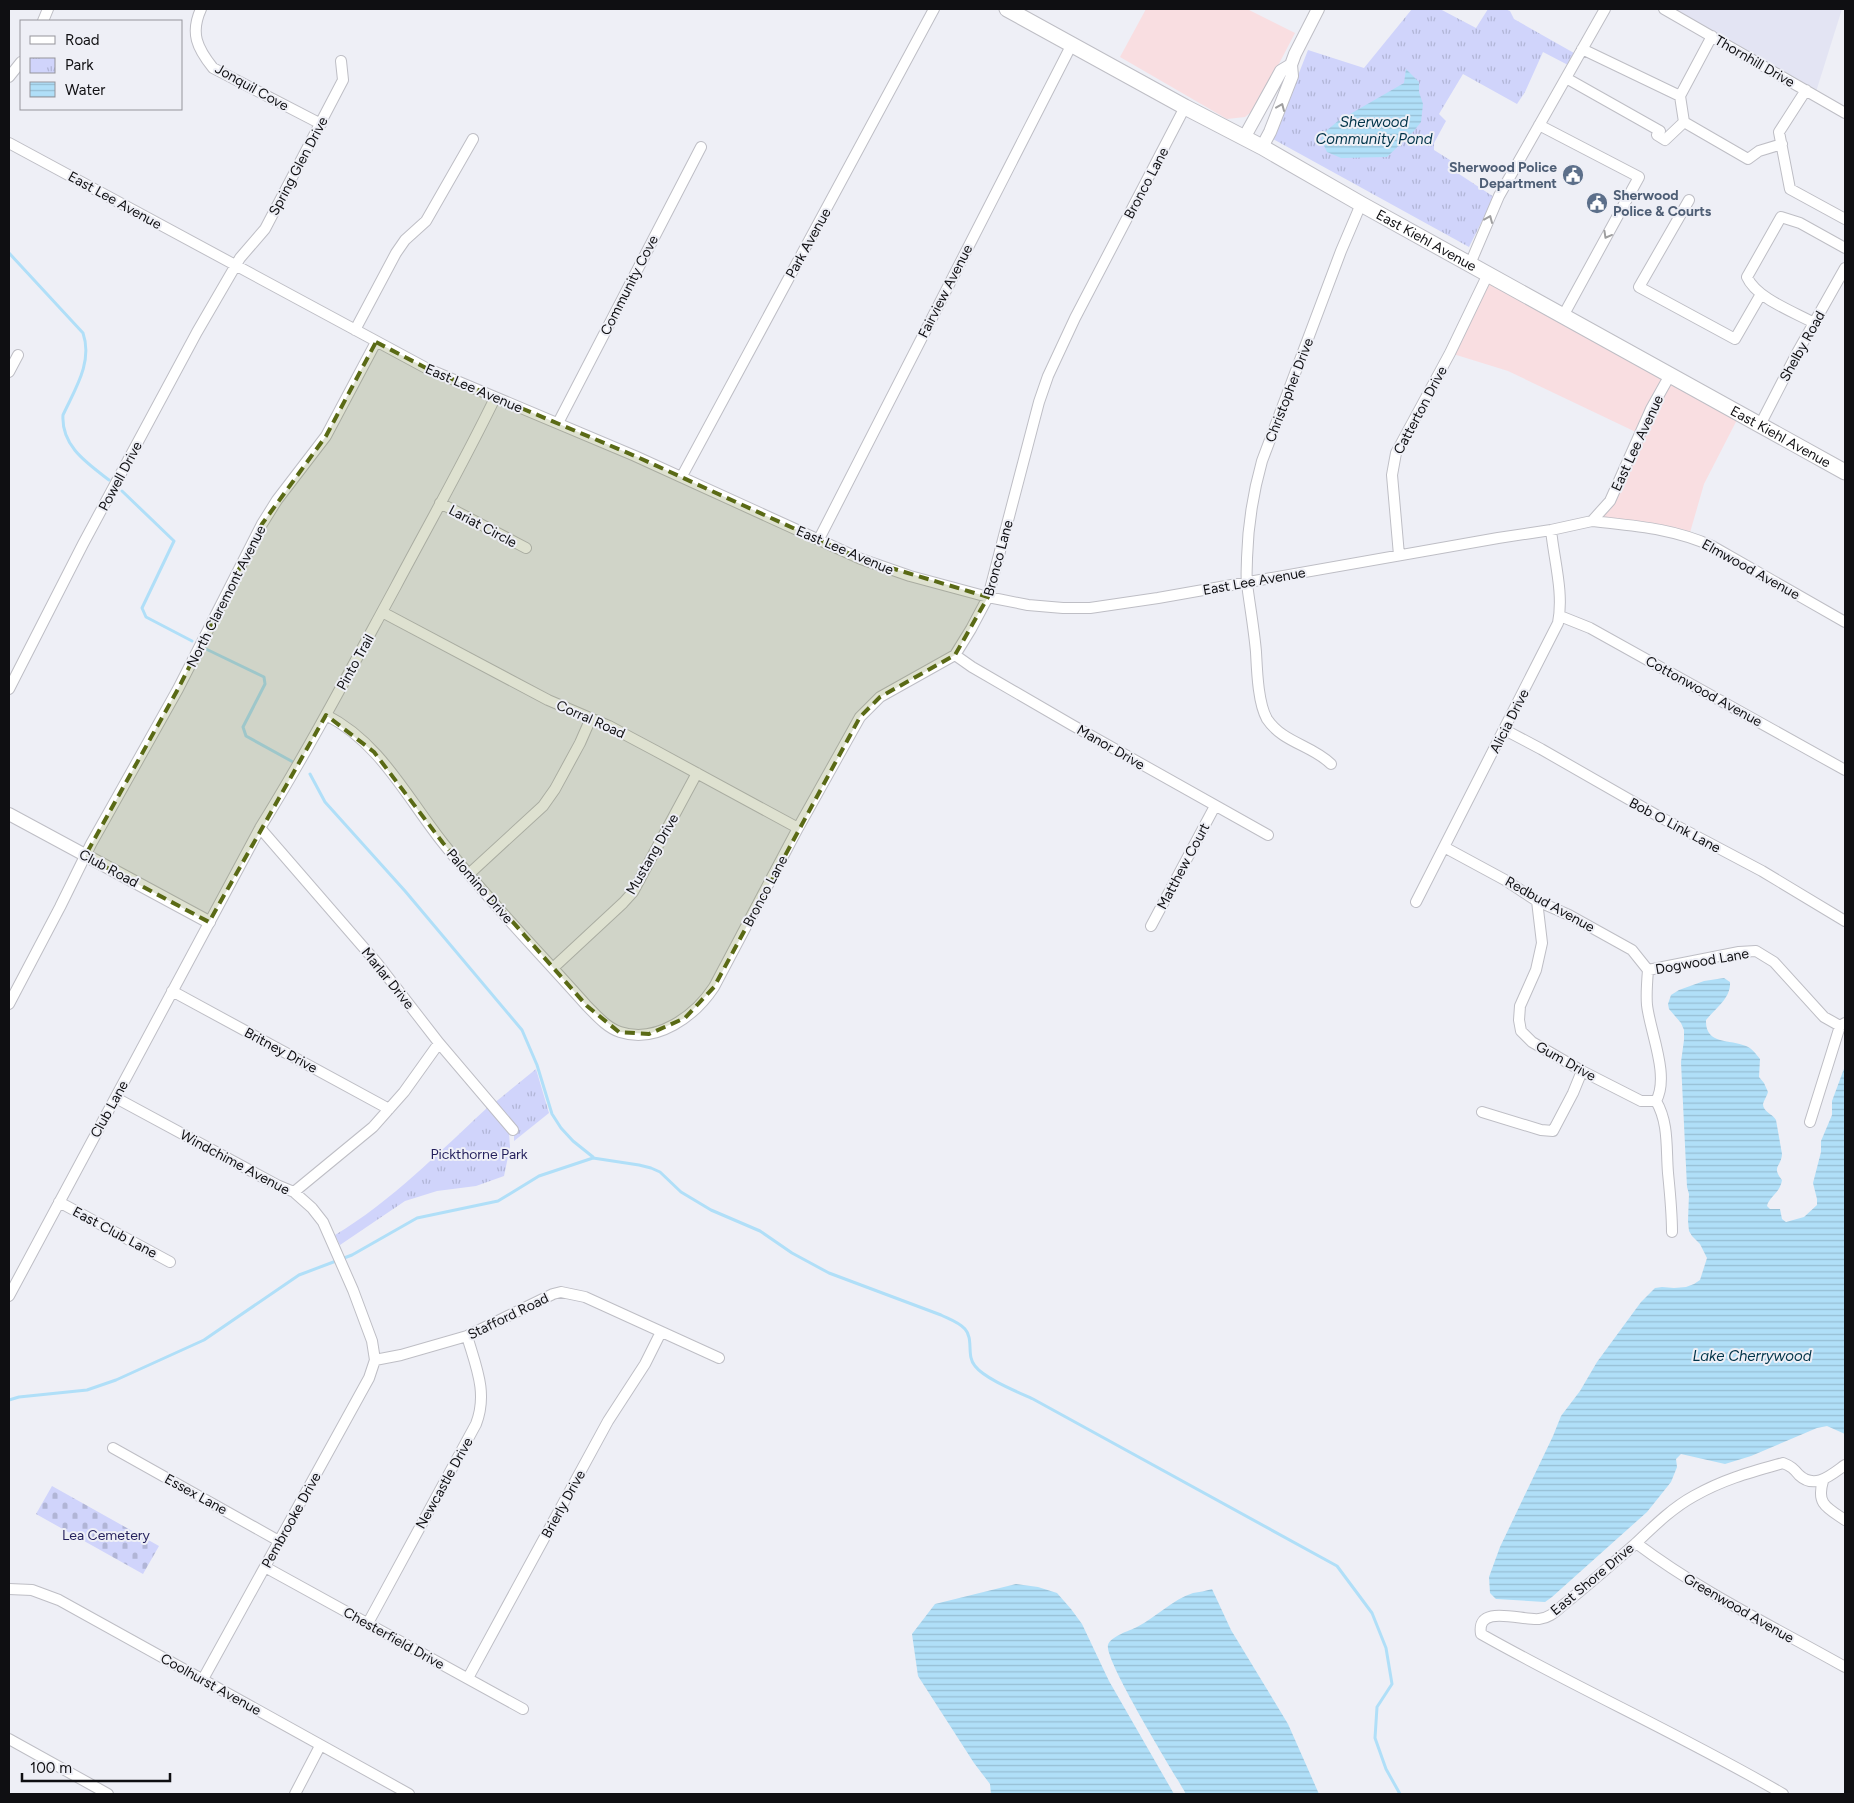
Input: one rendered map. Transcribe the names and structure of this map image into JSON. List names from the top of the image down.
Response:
{
  "streets": {
    "main road": ["East Kiehl Avenue"],
    "street": [
      "Thornhill Drive",
      "Jonquil Cove",
      "Spring Glen Drive",
      "Bronco Lane",
      "East Lee Avenue",
      "Park Avenue",
      "Community Cove",
      "Fairview Avenue",
      "Shelby Road",
      "Christopher Drive",
      "Catterton Drive",
      "Powell Drive",
      "Lariat Circle",
      "Elmwood Avenue",
      "North Claremont Avenue",
      "Pinto Trail",
      "Cottonwood Avenue",
      "Corral Road",
      "Alicia Drive",
      "Manor Drive",
      "Bob O Link Lane",
      "Mustang Drive",
      "Matthew Court",
      "Club Road",
      "Palomino Drive",
      "Redbud Avenue",
      "Dogwood Lane",
      "Marlar Drive",
      "Britney Drive",
      "Gum Drive",
      "Club Lane",
      "Windchime Avenue",
      "East Club Lane",
      "Stafford Road",
      "Newcastle Drive",
      "Essex Lane",
      "Brierly Drive",
      "Pembrooke Drive",
      "East Shore Drive",
      "Greenwood Avenue",
      "Chesterfield Drive",
      "Coolhurst Avenue"
    ]
  },
  "crossings": [
    ["Jonquil Cove", "Spring Glen Drive"],
    ["Spring Glen Drive", "East Lee Avenue"],
    ["Spring Glen Drive", "Powell Drive"],
    ["Bronco Lane", "East Lee Avenue"],
    ["Bronco Lane", "East Kiehl Avenue"],
    ["Bronco Lane", "Corral Road"],
    ["Bronco Lane", "Manor Drive"],
    ["Bronco Lane", "Palomino Drive"],
    ["East Lee Avenue", "East Kiehl Avenue"],
    ["East Lee Avenue", "Park Avenue"],
    ["East Lee Avenue", "Community Cove"],
    ["East Lee Avenue", "Fairview Avenue"],
    ["East Lee Avenue", "Christopher Drive"],
    ["East Lee Avenue", "Catterton Drive"],
    ["East Lee Avenue", "Powell Drive"],
    ["East Lee Avenue", "Elmwood Avenue"],
    ["East Lee Avenue", "North Claremont Avenue"],
    ["East Lee Avenue", "Pinto Trail"],
    ["East Lee Avenue", "Alicia Drive"],
    ["East Kiehl Avenue", "Fairview Avenue"],
    ["East Kiehl Avenue", "Shelby Road"],
    ["East Kiehl Avenue", "Christopher Drive"],
    ["East Kiehl Avenue", "Catterton Drive"],
    ["Lariat Circle", "Pinto Trail"],
    ["North Claremont Avenue", "Club Road"],
    ["Pinto Trail", "Corral Road"],
    ["Pinto Trail", "Club Road"],
    ["Pinto Trail", "Palomino Drive"],
    ["Pinto Trail", "Marlar Drive"],
    ["Pinto Trail", "Club Lane"],
    ["Cottonwood Avenue", "Alicia Drive"],
    ["Corral Road", "Mustang Drive"],
    ["Alicia Drive", "Bob O Link Lane"],
    ["Alicia Drive", "Redbud Avenue"],
    ["Manor Drive", "Matthew Court"],
    ["Mustang Drive", "Palomino Drive"],
    ["Club Road", "Club Lane"],
    ["Redbud Avenue", "Dogwood Lane"],
    ["Redbud Avenue", "Gum Drive"],
    ["Britney Drive", "Club Lane"],
    ["Club Lane", "Windchime Avenue"],
    ["Club Lane", "East Club Lane"],
    ["Windchime Avenue", "Stafford Road"],
    ["Windchime Avenue", "Pembrooke Drive"],
    ["Stafford Road", "Newcastle Drive"],
    ["Stafford Road", "Brierly Drive"],
    ["Stafford Road", "Pembrooke Drive"],
    ["Newcastle Drive", "Chesterfield Drive"],
    ["Essex Lane", "Pembrooke Drive"],
    ["Brierly Drive", "Chesterfield Drive"],
    ["Pembrooke Drive", "Chesterfield Drive"],
    ["Pembrooke Drive", "Coolhurst Avenue"],
    ["East Shore Drive", "Greenwood Avenue"]
  ],
  "water": ["Sherwood Community Pond", "Lake Cherrywood"],
  "parks": ["Pickthorne Park", "Lea Cemetery"],
  "places": {
    "public building": ["Sherwood Police Department", "Sherwood Police & Courts"]
  },
  "legend": ["Road", "Park", "Water"],
  "scale_bar": "100 m"
}
